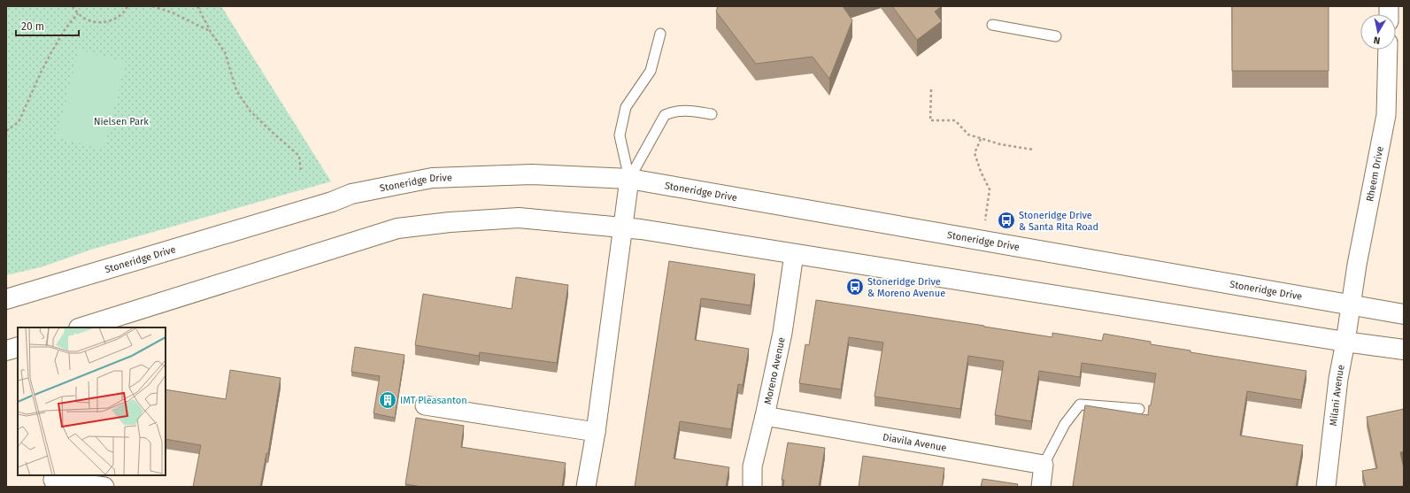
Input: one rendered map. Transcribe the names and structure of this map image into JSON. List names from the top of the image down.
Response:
{
  "streets": {
    "main road": ["Stoneridge Drive"],
    "street": [
      "Rheem Drive",
      "Moreno Avenue",
      "Milani Avenue",
      "Diavila Avenue"
    ]
  },
  "crossings": [
    ["Rheem Drive", "Stoneridge Drive"],
    ["Rheem Drive", "Milani Avenue"],
    ["Stoneridge Drive", "Milani Avenue"],
    ["Moreno Avenue", "Diavila Avenue"]
  ],
  "parks": ["Nielsen Park"],
  "places": {
    "bus stop": ["Stoneridge Drive & Santa Rita Road", "Stoneridge Drive & Moreno Avenue"],
    "building": ["IMT Pleasanton"]
  },
  "scale_bar": "20 m",
  "north": "bottom"
}
